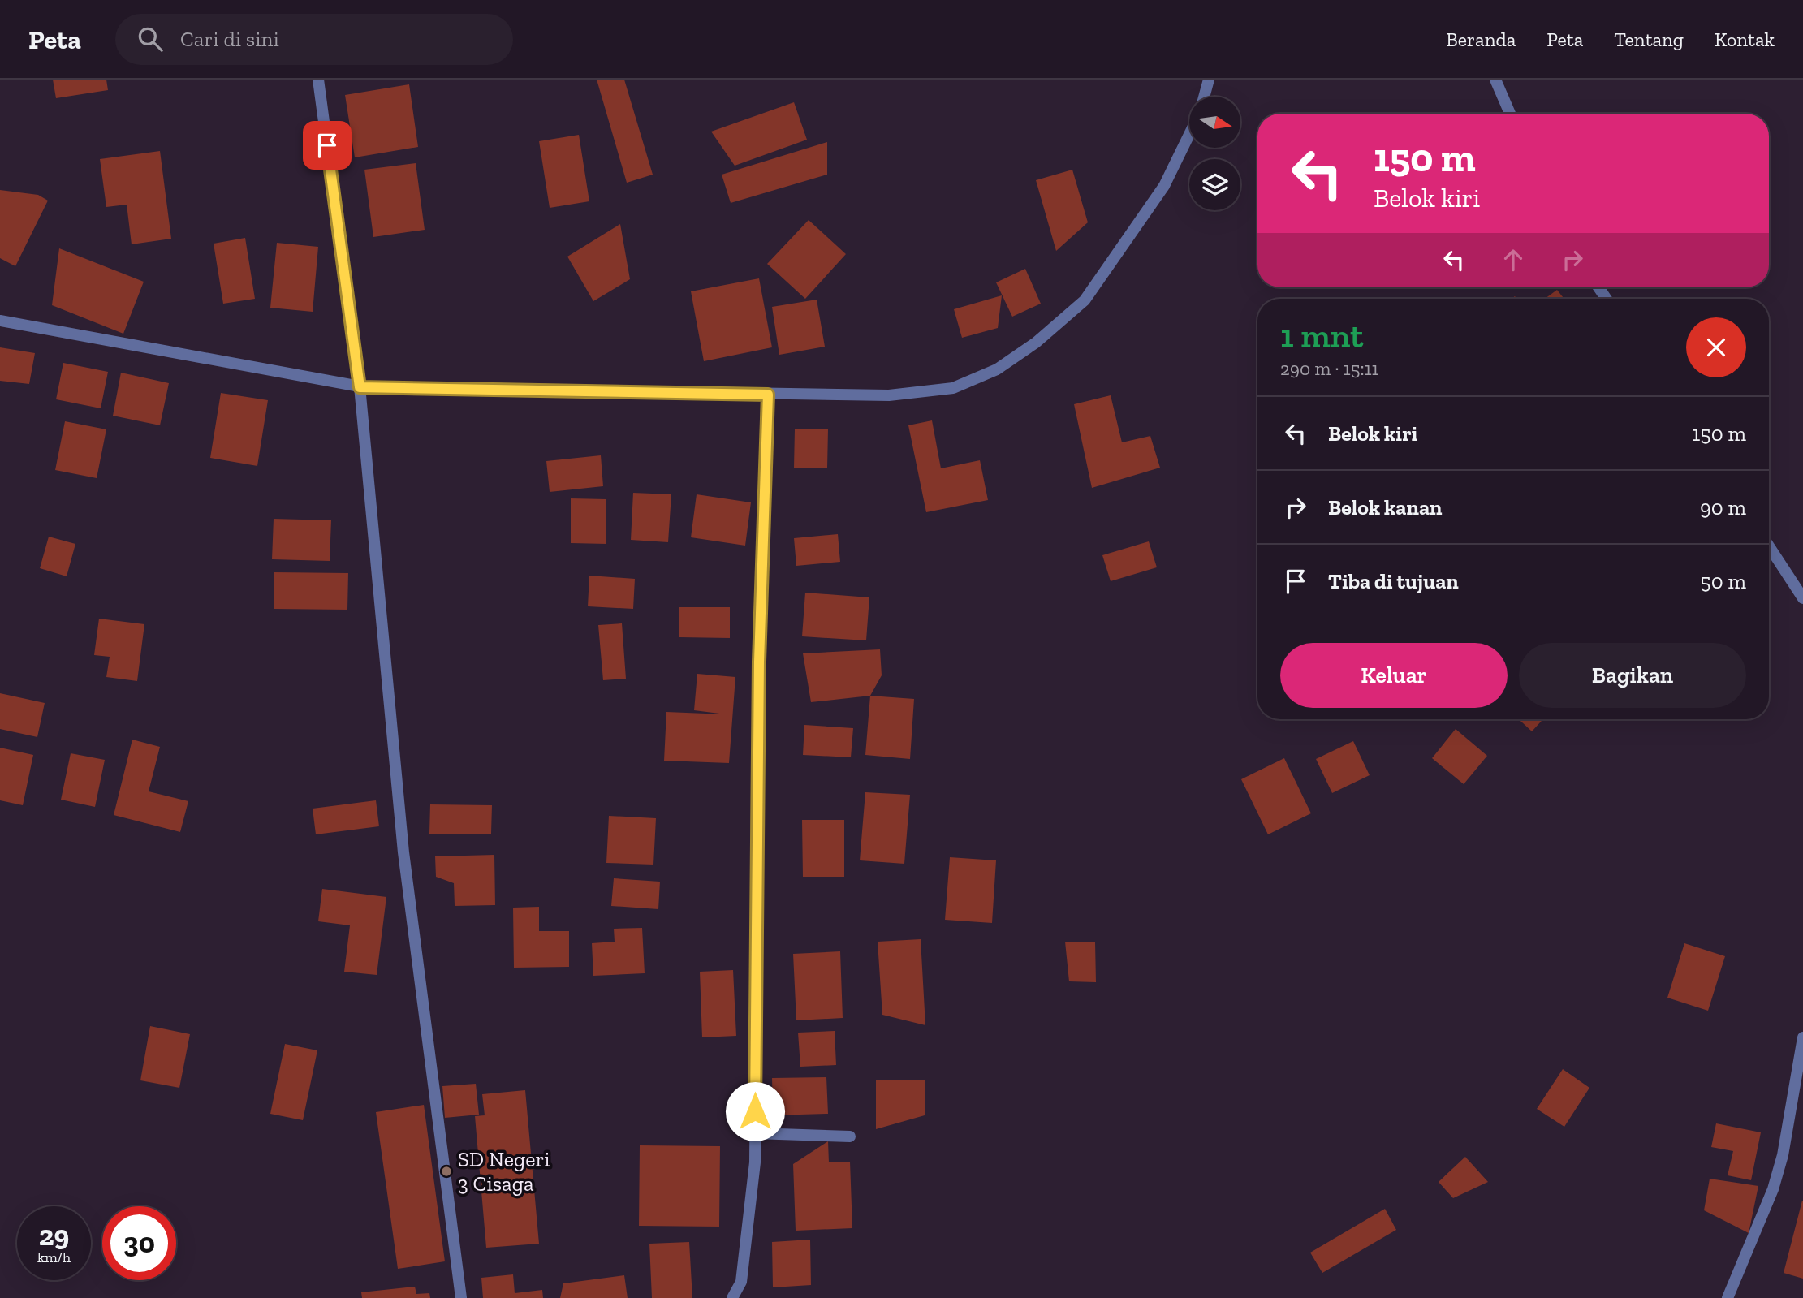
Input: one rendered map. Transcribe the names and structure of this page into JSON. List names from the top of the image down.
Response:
{
  "places": ["SD Negeri 3 Cisaga"],
  "north": "right",
  "page": {
    "header": "Peta",
    "search": "Cari di sini",
    "nav": [
      "Beranda",
      "Peta",
      "Tentang",
      "Kontak"
    ],
    "turn": ["150 m", "Belok kiri"],
    "heading": ["1 mnt", "290 m · 15:11"],
    "list": [
      {
        "name": "Belok kiri",
        "value": "150 m"
      },
      {
        "name": "Belok kanan",
        "value": "90 m"
      },
      {
        "name": "Tiba di tujuan",
        "value": "50 m"
      }
    ],
    "buttons": ["Keluar", "Bagikan"],
    "speed": "29 km/h",
    "limit": "30"
  }
}
